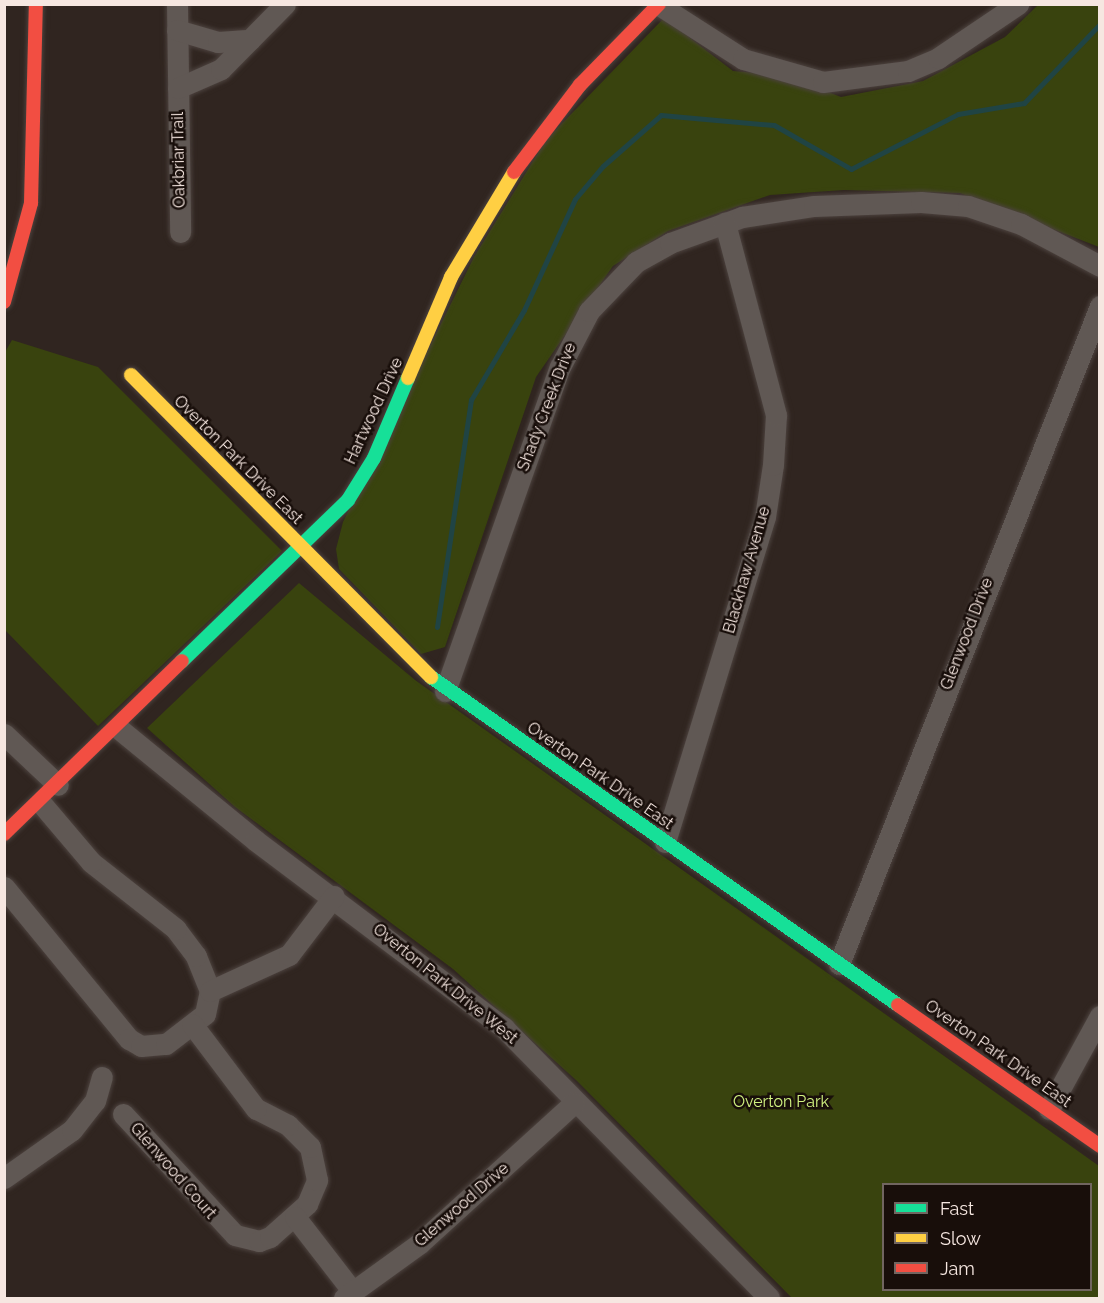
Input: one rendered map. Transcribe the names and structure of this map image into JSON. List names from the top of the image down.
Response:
{
  "streets": {
    "street": [
      "Oakbriar Trail",
      "Shady Creek Drive",
      "Hartwood Drive",
      "Overton Park Drive East",
      "Blackhaw Avenue",
      "Glenwood Drive",
      "Overton Park Drive West",
      "Glenwood Court"
    ]
  },
  "crossings": [
    ["Shady Creek Drive", "Overton Park Drive East"],
    ["Shady Creek Drive", "Blackhaw Avenue"],
    ["Hartwood Drive", "Overton Park Drive East"],
    ["Hartwood Drive", "Overton Park Drive West"],
    ["Overton Park Drive East", "Blackhaw Avenue"],
    ["Overton Park Drive East", "Glenwood Drive"],
    ["Glenwood Drive", "Overton Park Drive West"]
  ],
  "parks": ["Overton Park"],
  "legend": ["Fast", "Slow", "Jam"]
}
